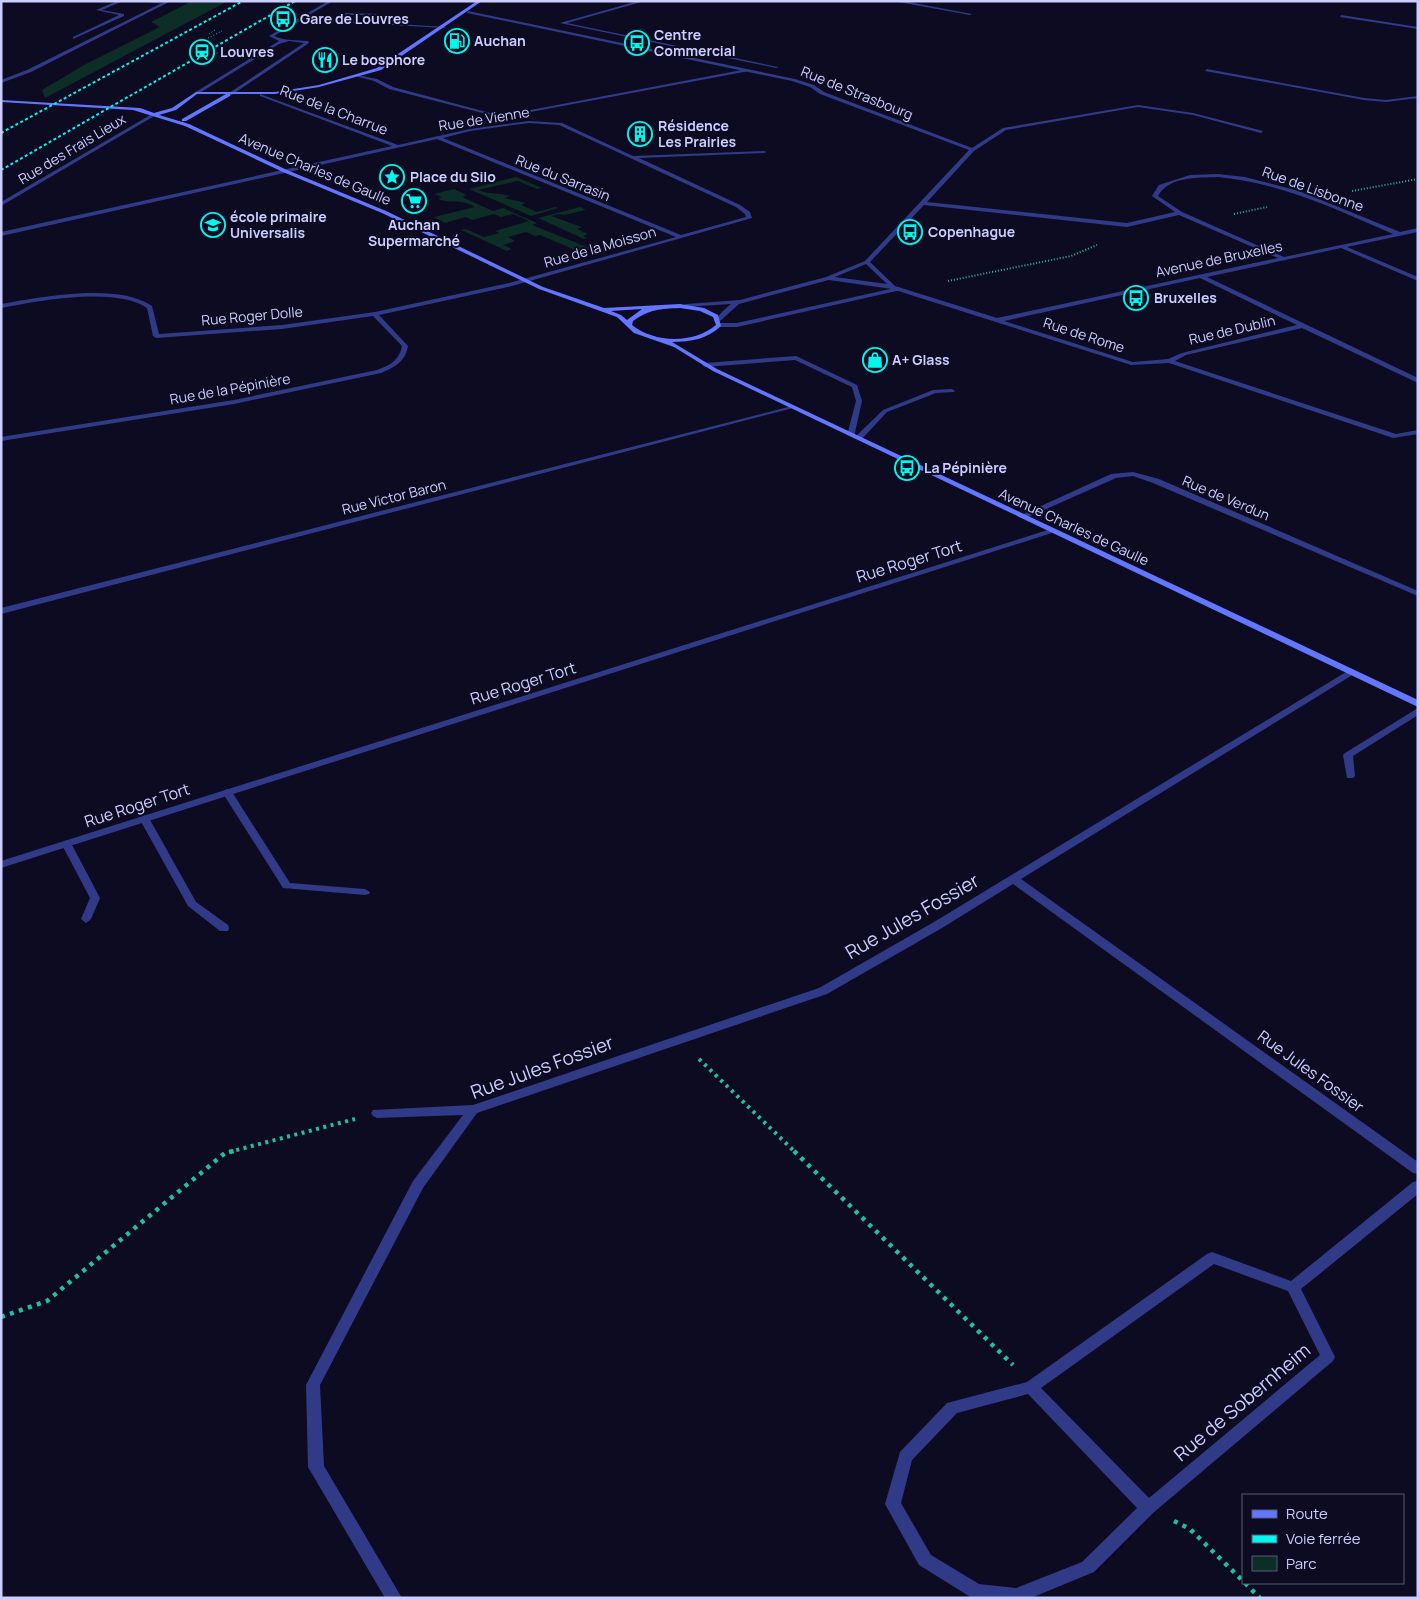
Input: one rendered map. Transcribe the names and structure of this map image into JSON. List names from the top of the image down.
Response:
{
  "streets": {
    "street": [
      "Rue de Strasbourg",
      "Rue de la Charrue",
      "Rue de Vienne",
      "Rue des Frais Lieux",
      "Avenue Charles de Gaulle",
      "Rue du Sarrasin",
      "Rue de Lisbonne",
      "Rue de la Moisson",
      "Avenue de Bruxelles",
      "Rue Roger Dolle",
      "Rue de Dublin",
      "Rue de Rome",
      "Rue de la Pépinière",
      "Rue Victor Baron",
      "Rue de Verdun",
      "Rue Roger Tort",
      "Rue Jules Fossier",
      "Rue de Sobernheim"
    ]
  },
  "crossings": [
    ["Rue de la Charrue", "Rue de Vienne"],
    ["Rue de Vienne", "Avenue Charles de Gaulle"],
    ["Rue de Vienne", "Rue du Sarrasin"],
    ["Rue de Vienne", "Rue de la Moisson"],
    ["Avenue Charles de Gaulle", "Rue de la Moisson"],
    ["Avenue Charles de Gaulle", "Rue Roger Dolle"],
    ["Avenue Charles de Gaulle", "Rue Victor Baron"],
    ["Avenue Charles de Gaulle", "Rue de Verdun"],
    ["Avenue Charles de Gaulle", "Rue Roger Tort"],
    ["Avenue Charles de Gaulle", "Rue Jules Fossier"],
    ["Rue du Sarrasin", "Rue de la Moisson"],
    ["Rue de Lisbonne", "Avenue de Bruxelles"],
    ["Rue de la Moisson", "Rue Roger Dolle"],
    ["Avenue de Bruxelles", "Rue de Rome"],
    ["Rue Roger Dolle", "Rue de la Pépinière"],
    ["Rue de Dublin", "Rue de Rome"]
  ],
  "places": {
    "bus stop": [
      "Gare de Louvres",
      "Centre Commercial",
      "Copenhague",
      "Bruxelles",
      "La Pépinière"
    ],
    "fuel station": ["Auchan"],
    "station": ["Louvres"],
    "restaurant": ["Le bosphore"],
    "building": ["Résidence Les Prairies"],
    "place": ["Place du Silo"],
    "supermarket": ["Auchan Supermarché"],
    "school or university": ["école primaire Universalis"],
    "shop": ["A+ Glass"]
  },
  "legend": ["Route", "Voie ferrée", "Parc"]
}
